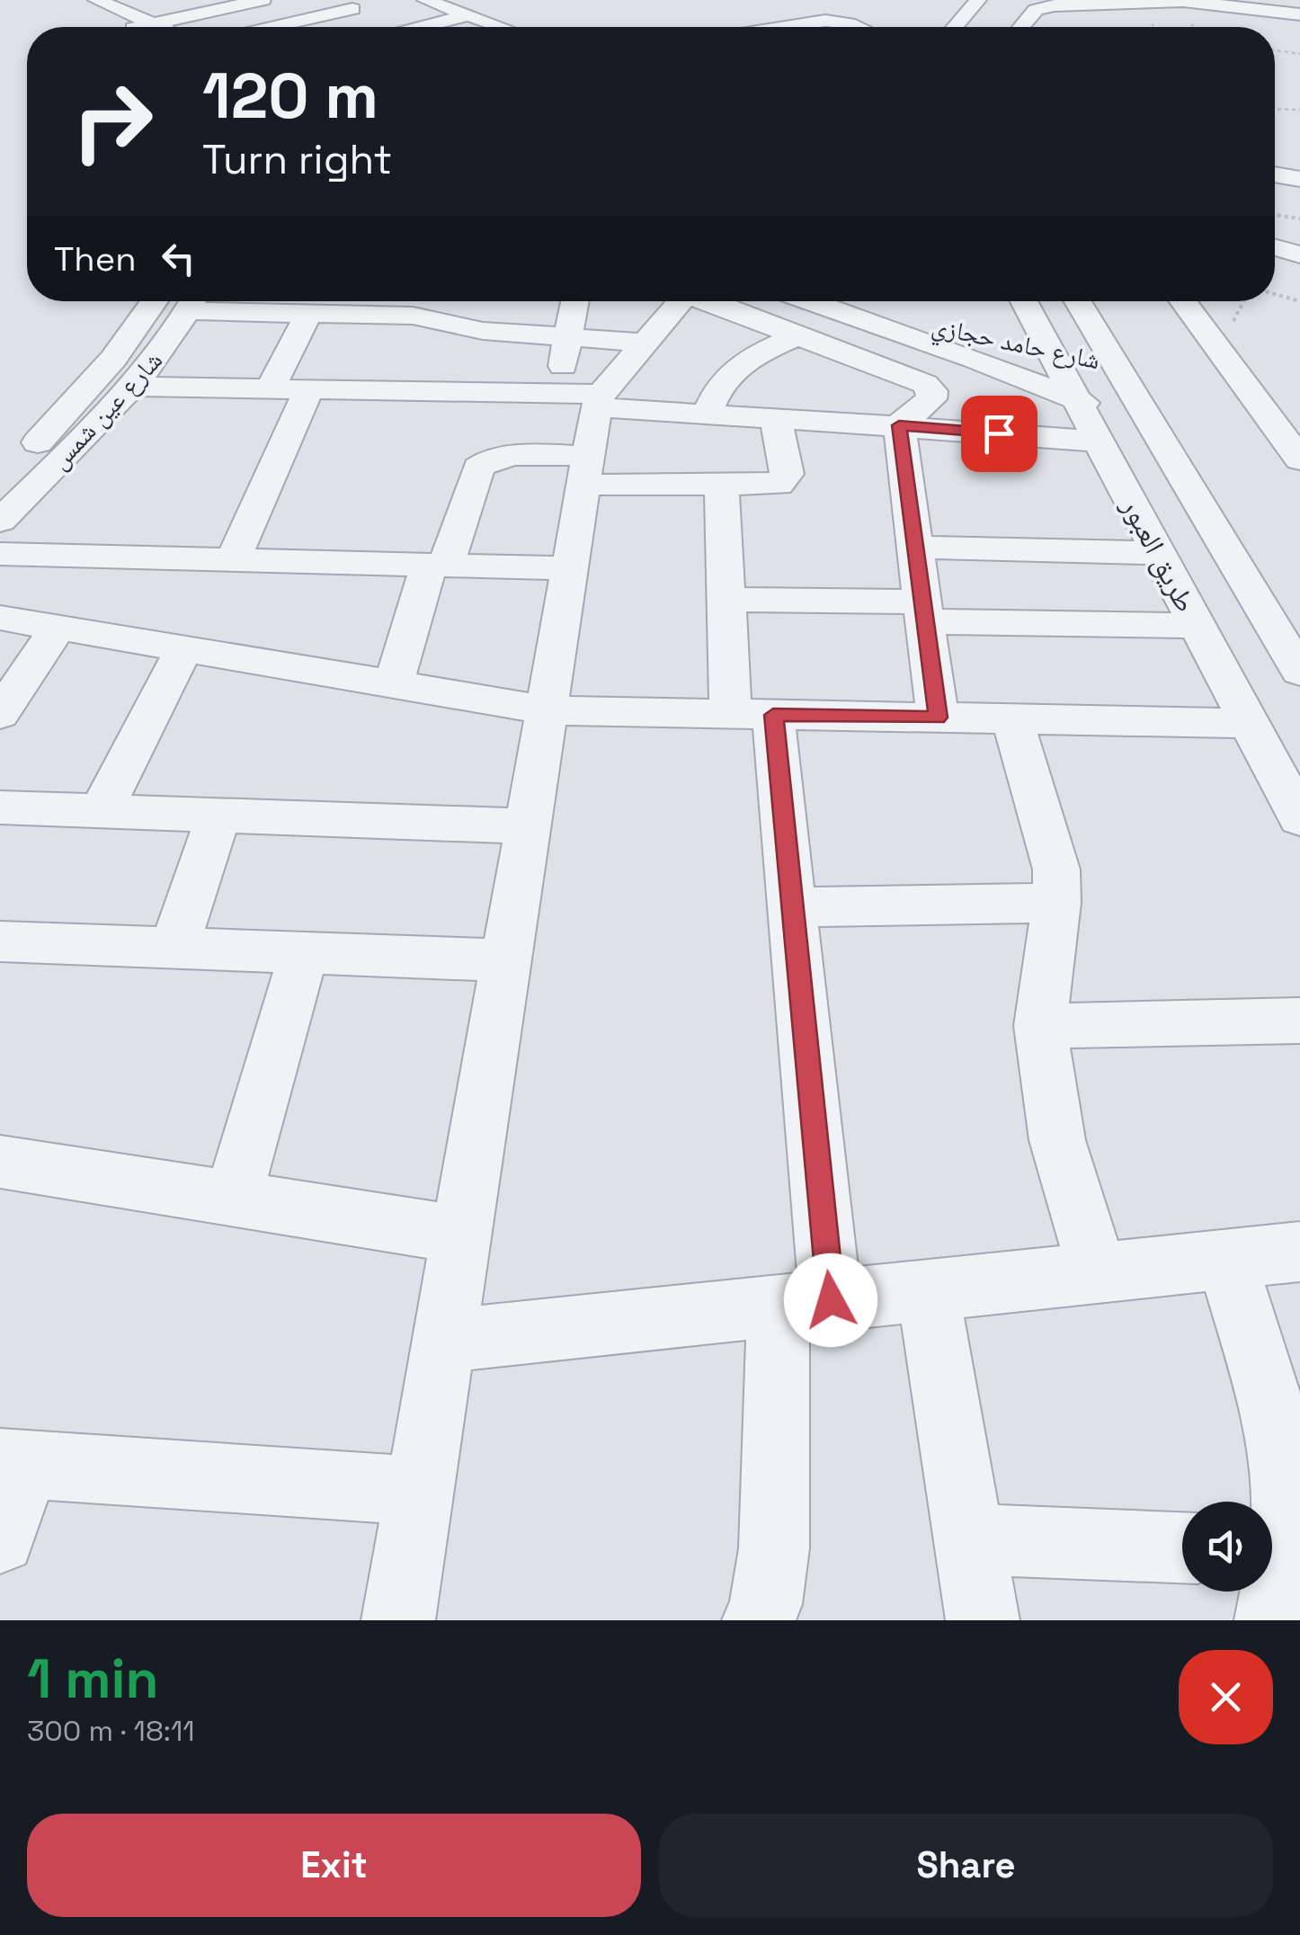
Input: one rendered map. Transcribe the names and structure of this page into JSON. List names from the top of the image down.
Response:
{
  "streets": {
    "street": ["شارع حامد حجازي", "شارع عين شمس", "طريق العبور"]
  },
  "crossings": [
    ["شارع حامد حجازي", "طريق العبور"]
  ],
  "page": {
    "turn": ["120 m", "Turn right"],
    "then": "Then",
    "heading": ["1 min", "300 m · 18:11"],
    "buttons": ["Exit", "Share"]
  }
}
